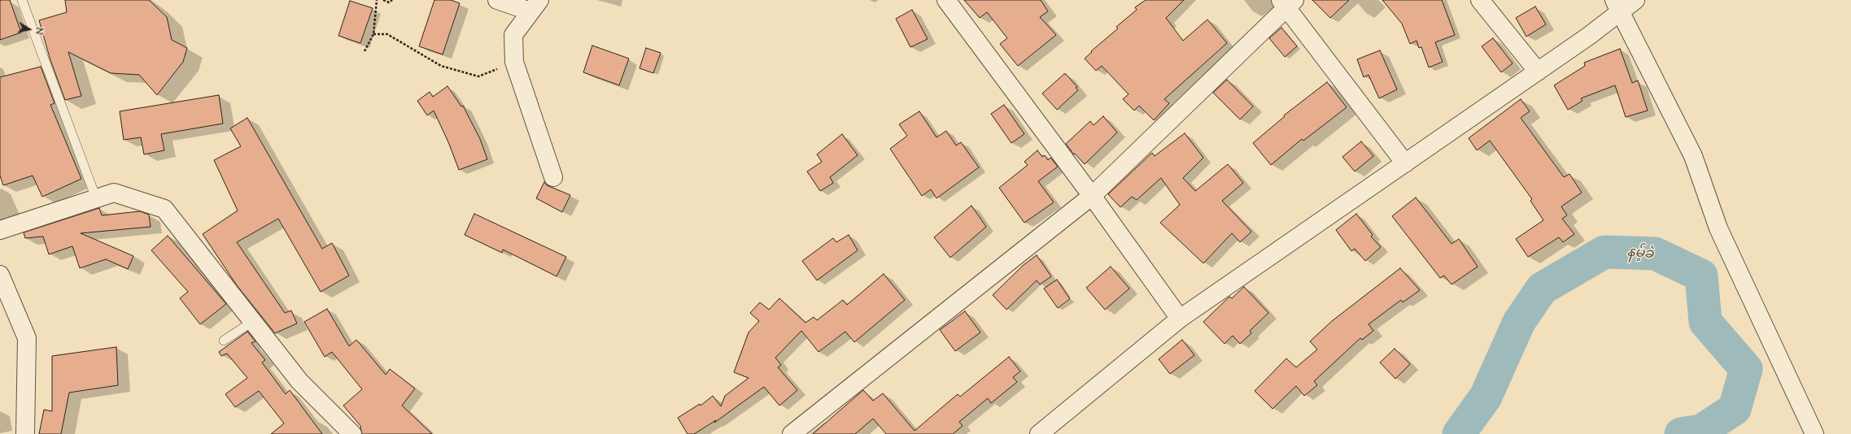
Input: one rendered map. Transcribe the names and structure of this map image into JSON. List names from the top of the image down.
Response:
{
  "water": ["နမ့်ခဲ"],
  "north": "right"
}
